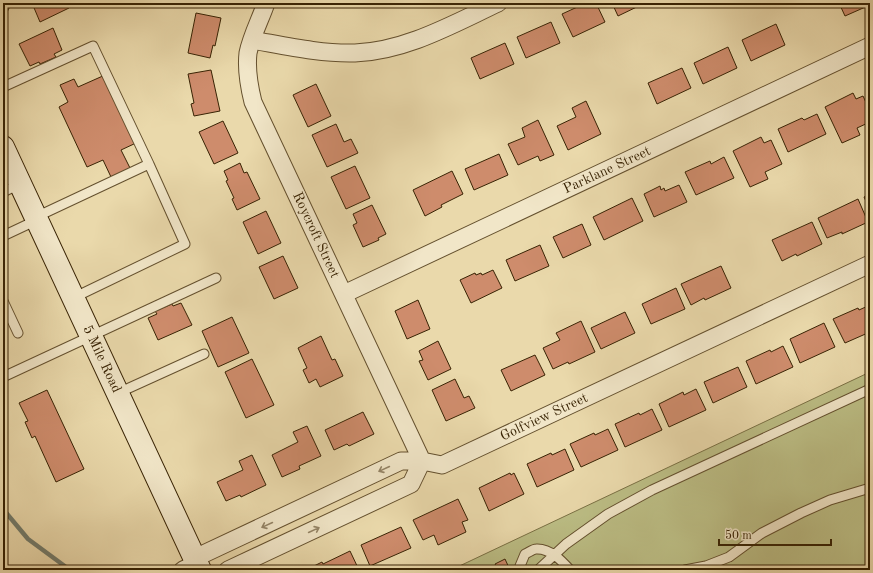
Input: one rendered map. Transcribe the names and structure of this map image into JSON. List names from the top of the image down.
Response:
{
  "streets": {
    "main road": ["5 Mile Road"],
    "street": ["Parklane Street", "Roycroft Street", "Golfview Street"]
  },
  "crossings": [
    ["Parklane Street", "Roycroft Street"],
    ["Roycroft Street", "Golfview Street"],
    ["5 Mile Road", "Golfview Street"]
  ],
  "scale_bar": "50 m"
}
